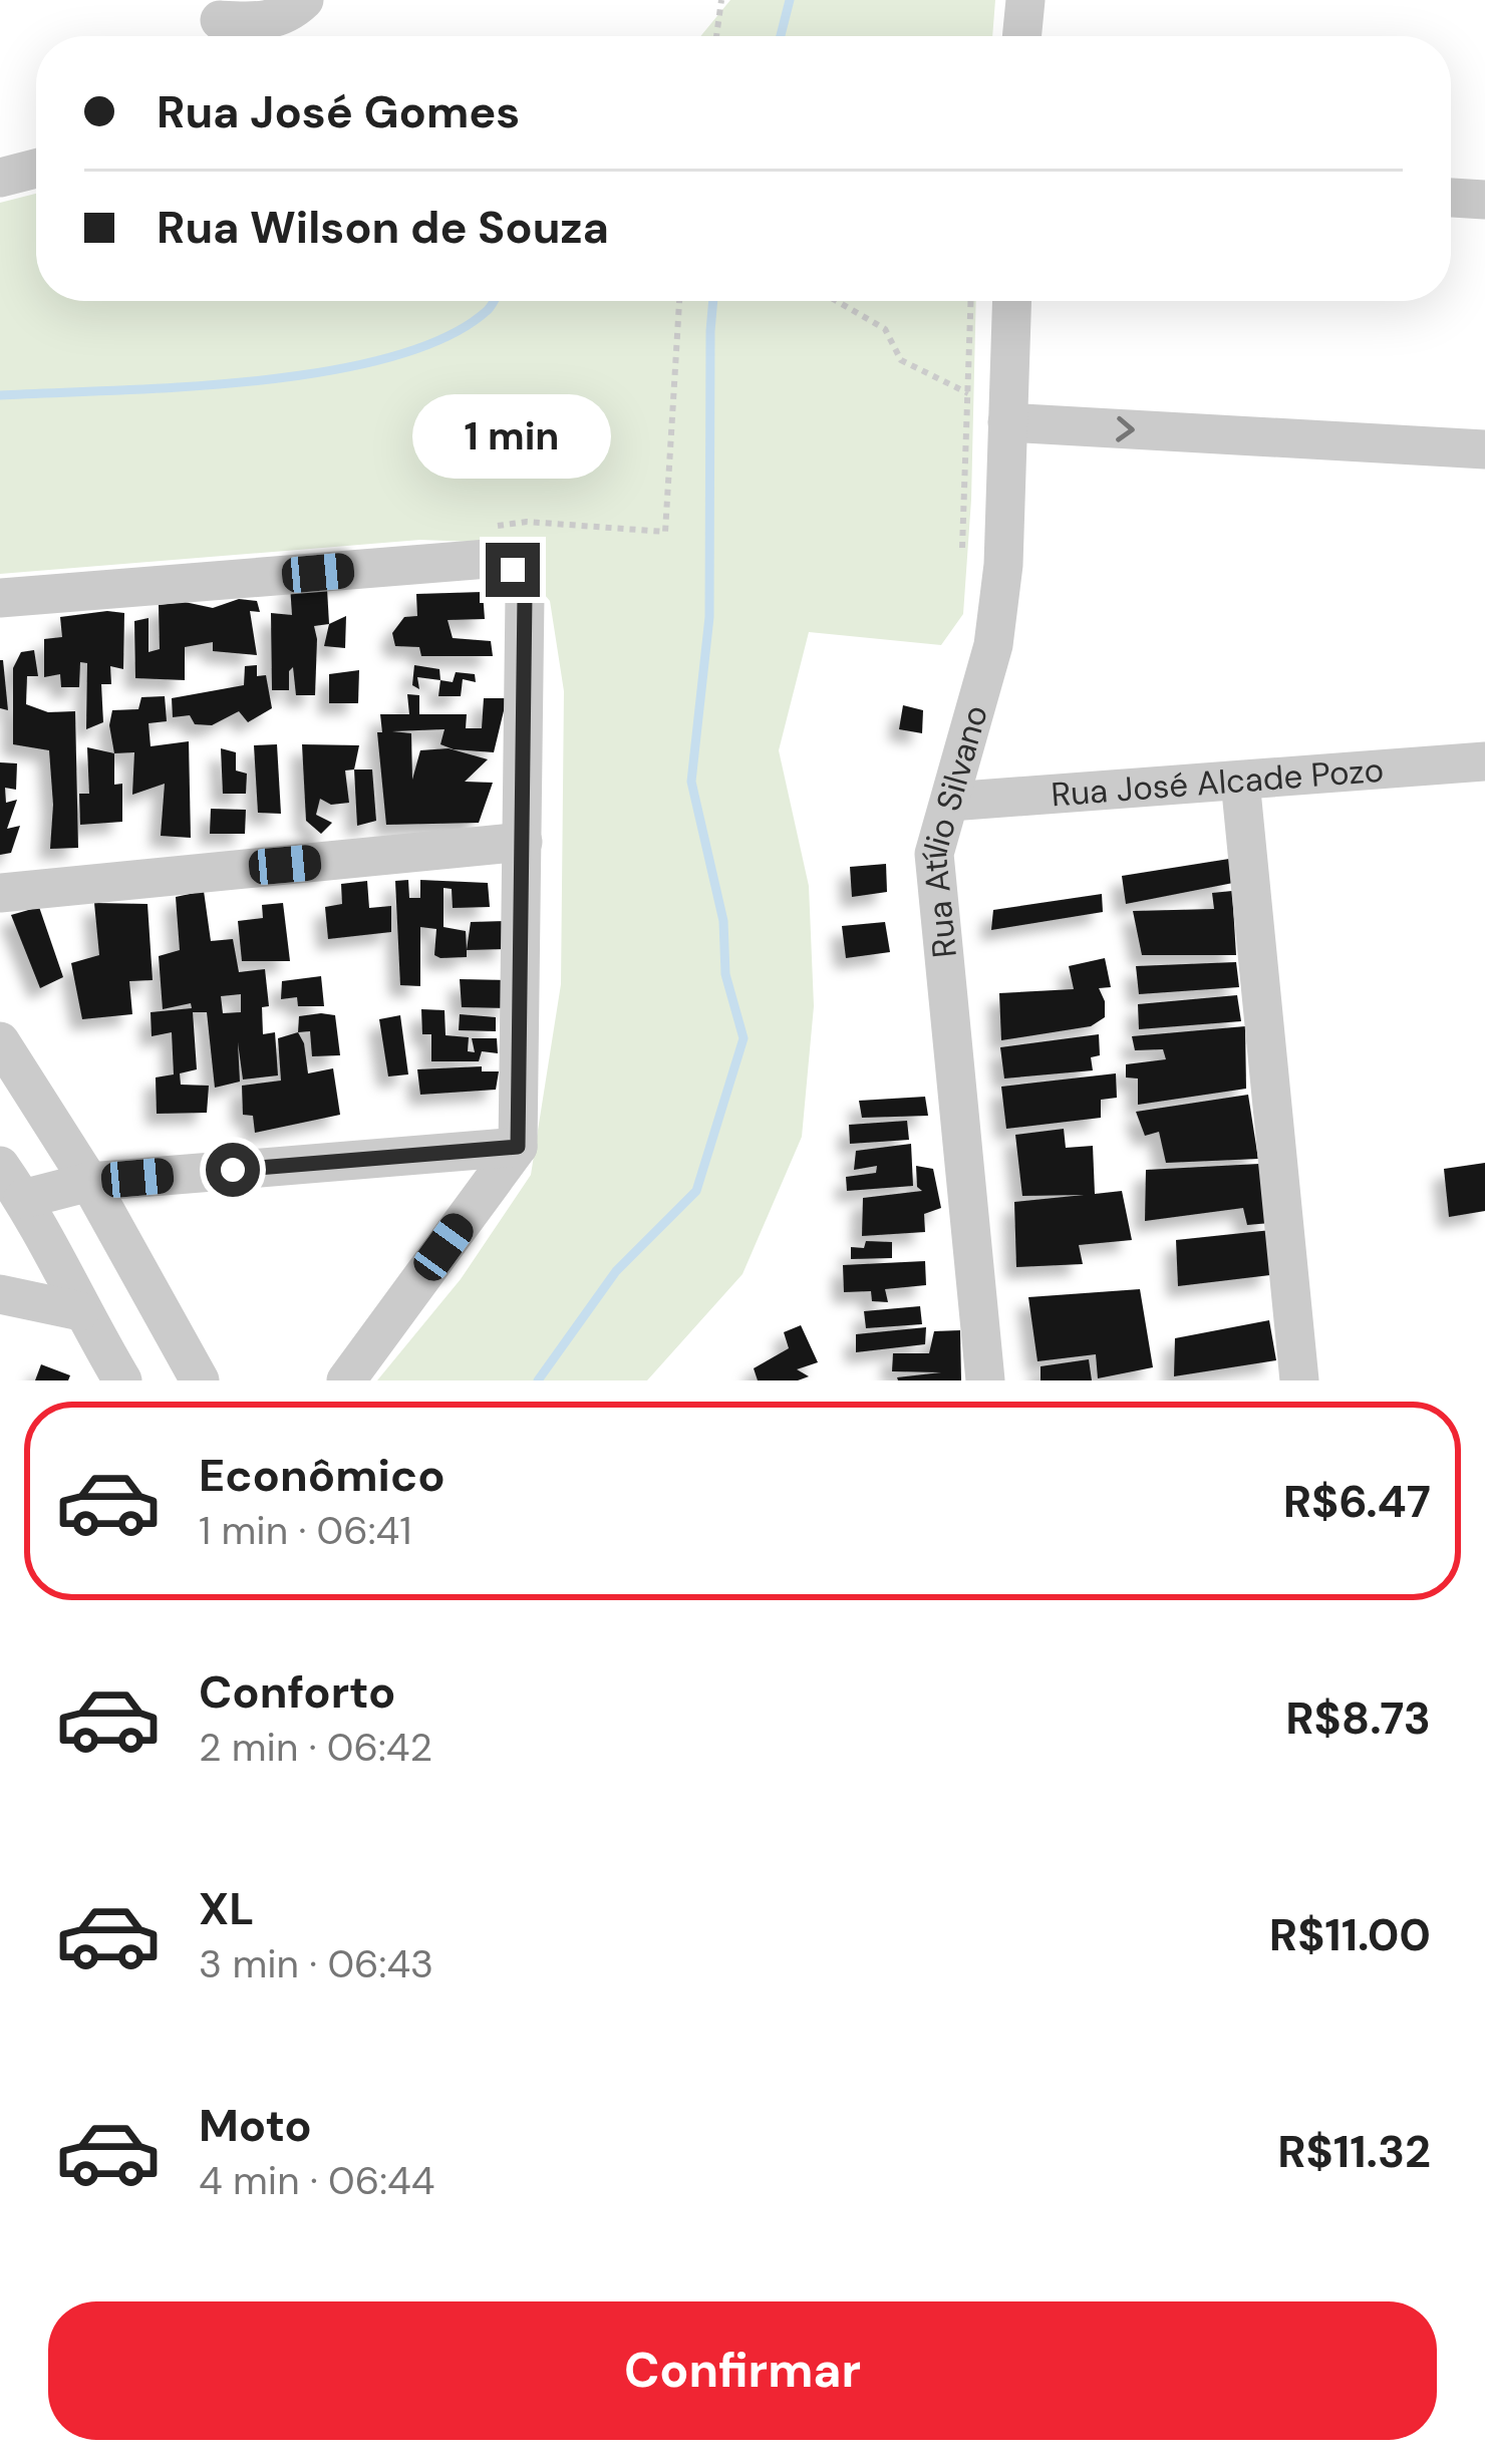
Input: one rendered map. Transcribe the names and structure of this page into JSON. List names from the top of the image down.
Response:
{
  "streets": {
    "street": ["Rua José Alcade Pozo", "Rua Atílio Silvano"]
  },
  "crossings": [
    ["Rua José Alcade Pozo", "Rua Atílio Silvano"]
  ],
  "page": {
    "banner": ["Rua José Gomes", "Rua Wilson de Souza"],
    "bubble": "1 min",
    "list": [
      {
        "name": "Econômico",
        "note": "1 min · 06:41",
        "value": "R$6.47"
      },
      {
        "name": "Conforto",
        "note": "2 min · 06:42",
        "value": "R$8.73"
      },
      {
        "name": "XL",
        "note": "3 min · 06:43",
        "value": "R$11.00"
      },
      {
        "name": "Moto",
        "note": "4 min · 06:44",
        "value": "R$11.32"
      }
    ],
    "buttons": "Confirmar"
  }
}
